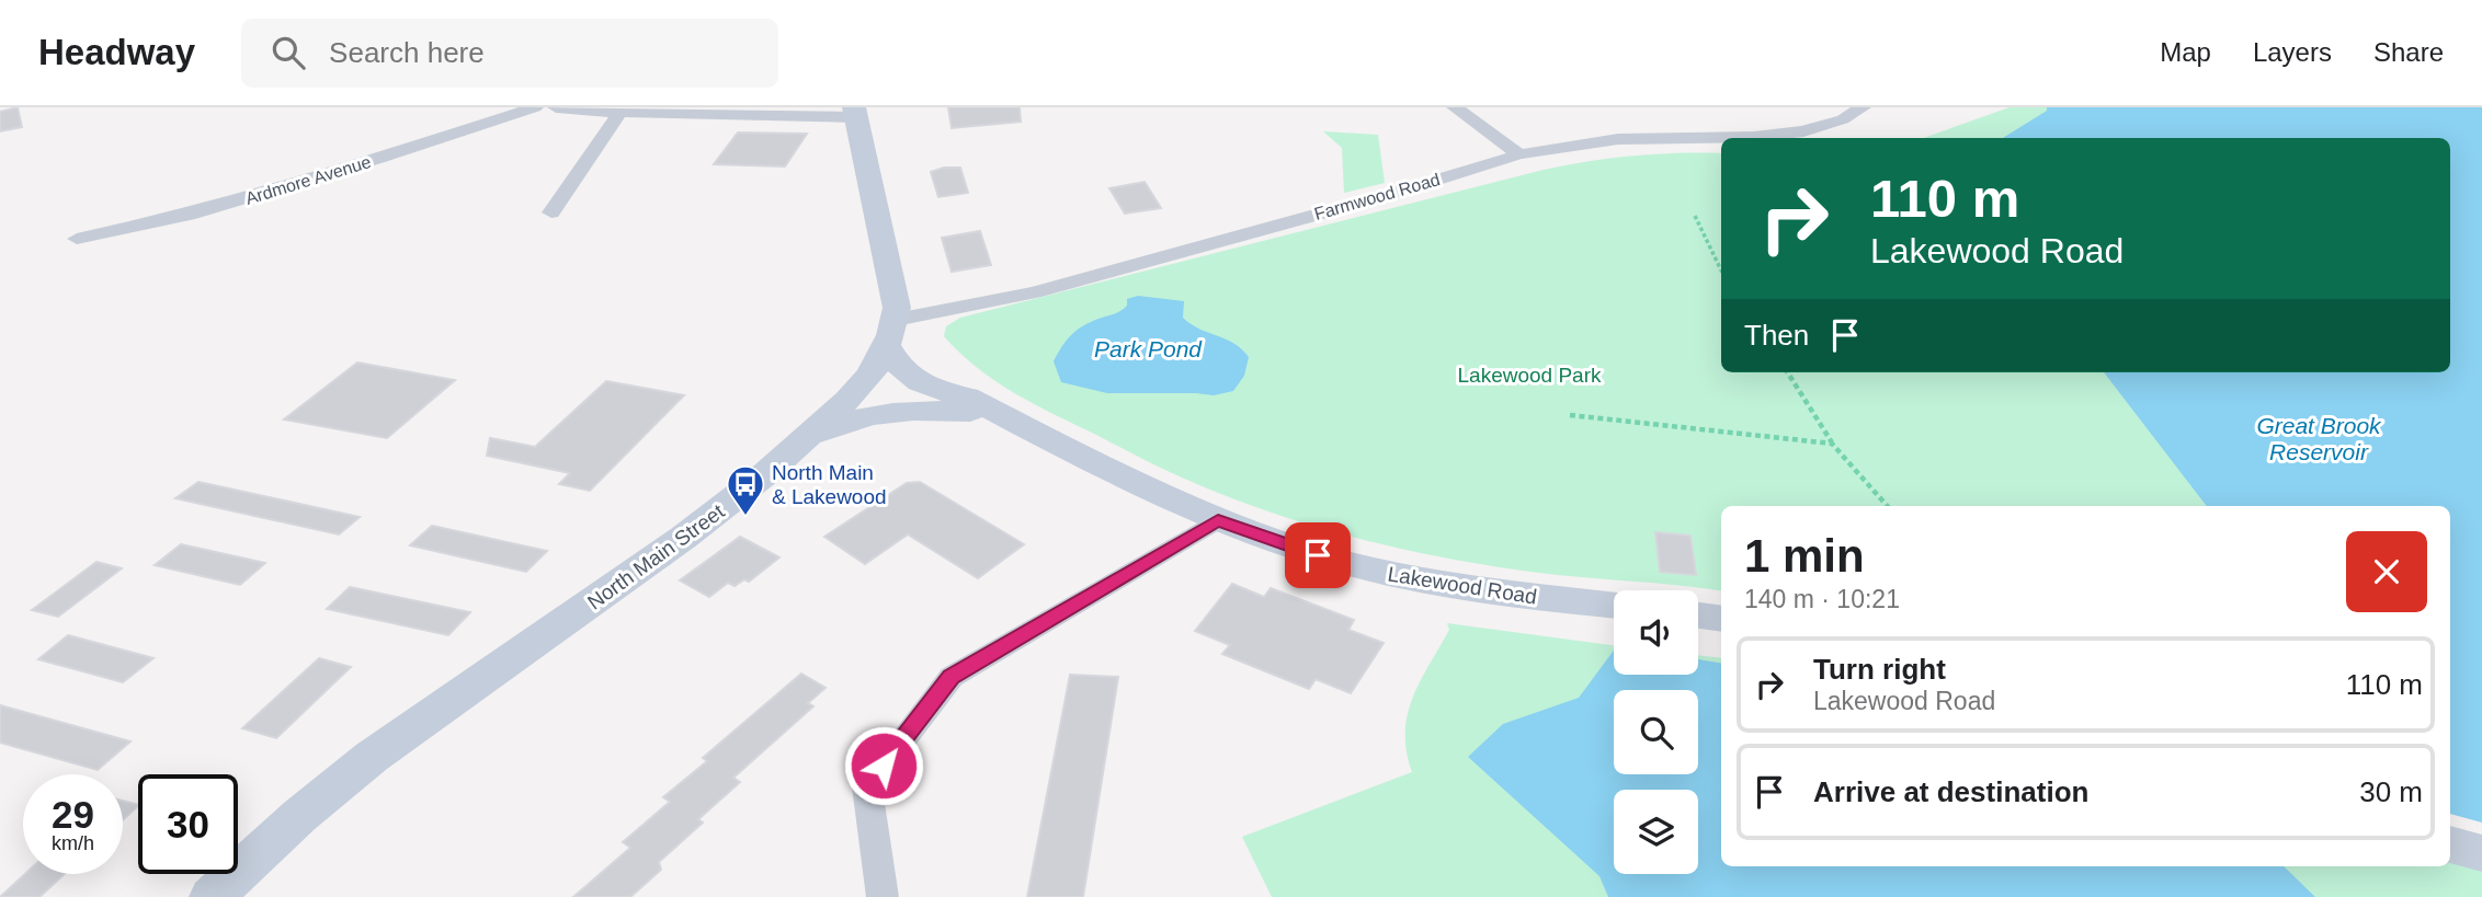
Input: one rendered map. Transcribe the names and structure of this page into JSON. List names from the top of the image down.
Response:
{
  "streets": {
    "main road": ["North Main Street", "Lakewood Road"],
    "street": ["Ardmore Avenue", "Farmwood Road"]
  },
  "crossings": [
    ["Farmwood Road", "North Main Street"],
    ["Farmwood Road", "Lakewood Road"],
    ["North Main Street", "Lakewood Road"]
  ],
  "water": ["Park Pond", "Great Brook Reservoir"],
  "parks": ["Lakewood Park"],
  "places": {
    "bus stop": ["North Main & Lakewood"]
  },
  "page": {
    "header": "Headway",
    "search": "Search here",
    "nav": ["Map", "Layers", "Share"],
    "turn": ["110 m", "Lakewood Road"],
    "then": "Then",
    "heading": ["1 min", "140 m · 10:21"],
    "list": [
      {
        "name": "Turn right",
        "note": "Lakewood Road",
        "value": "110 m"
      },
      {
        "name": "Arrive at destination",
        "value": "30 m"
      }
    ],
    "speed": "29 km/h",
    "limit": "30"
  }
}
